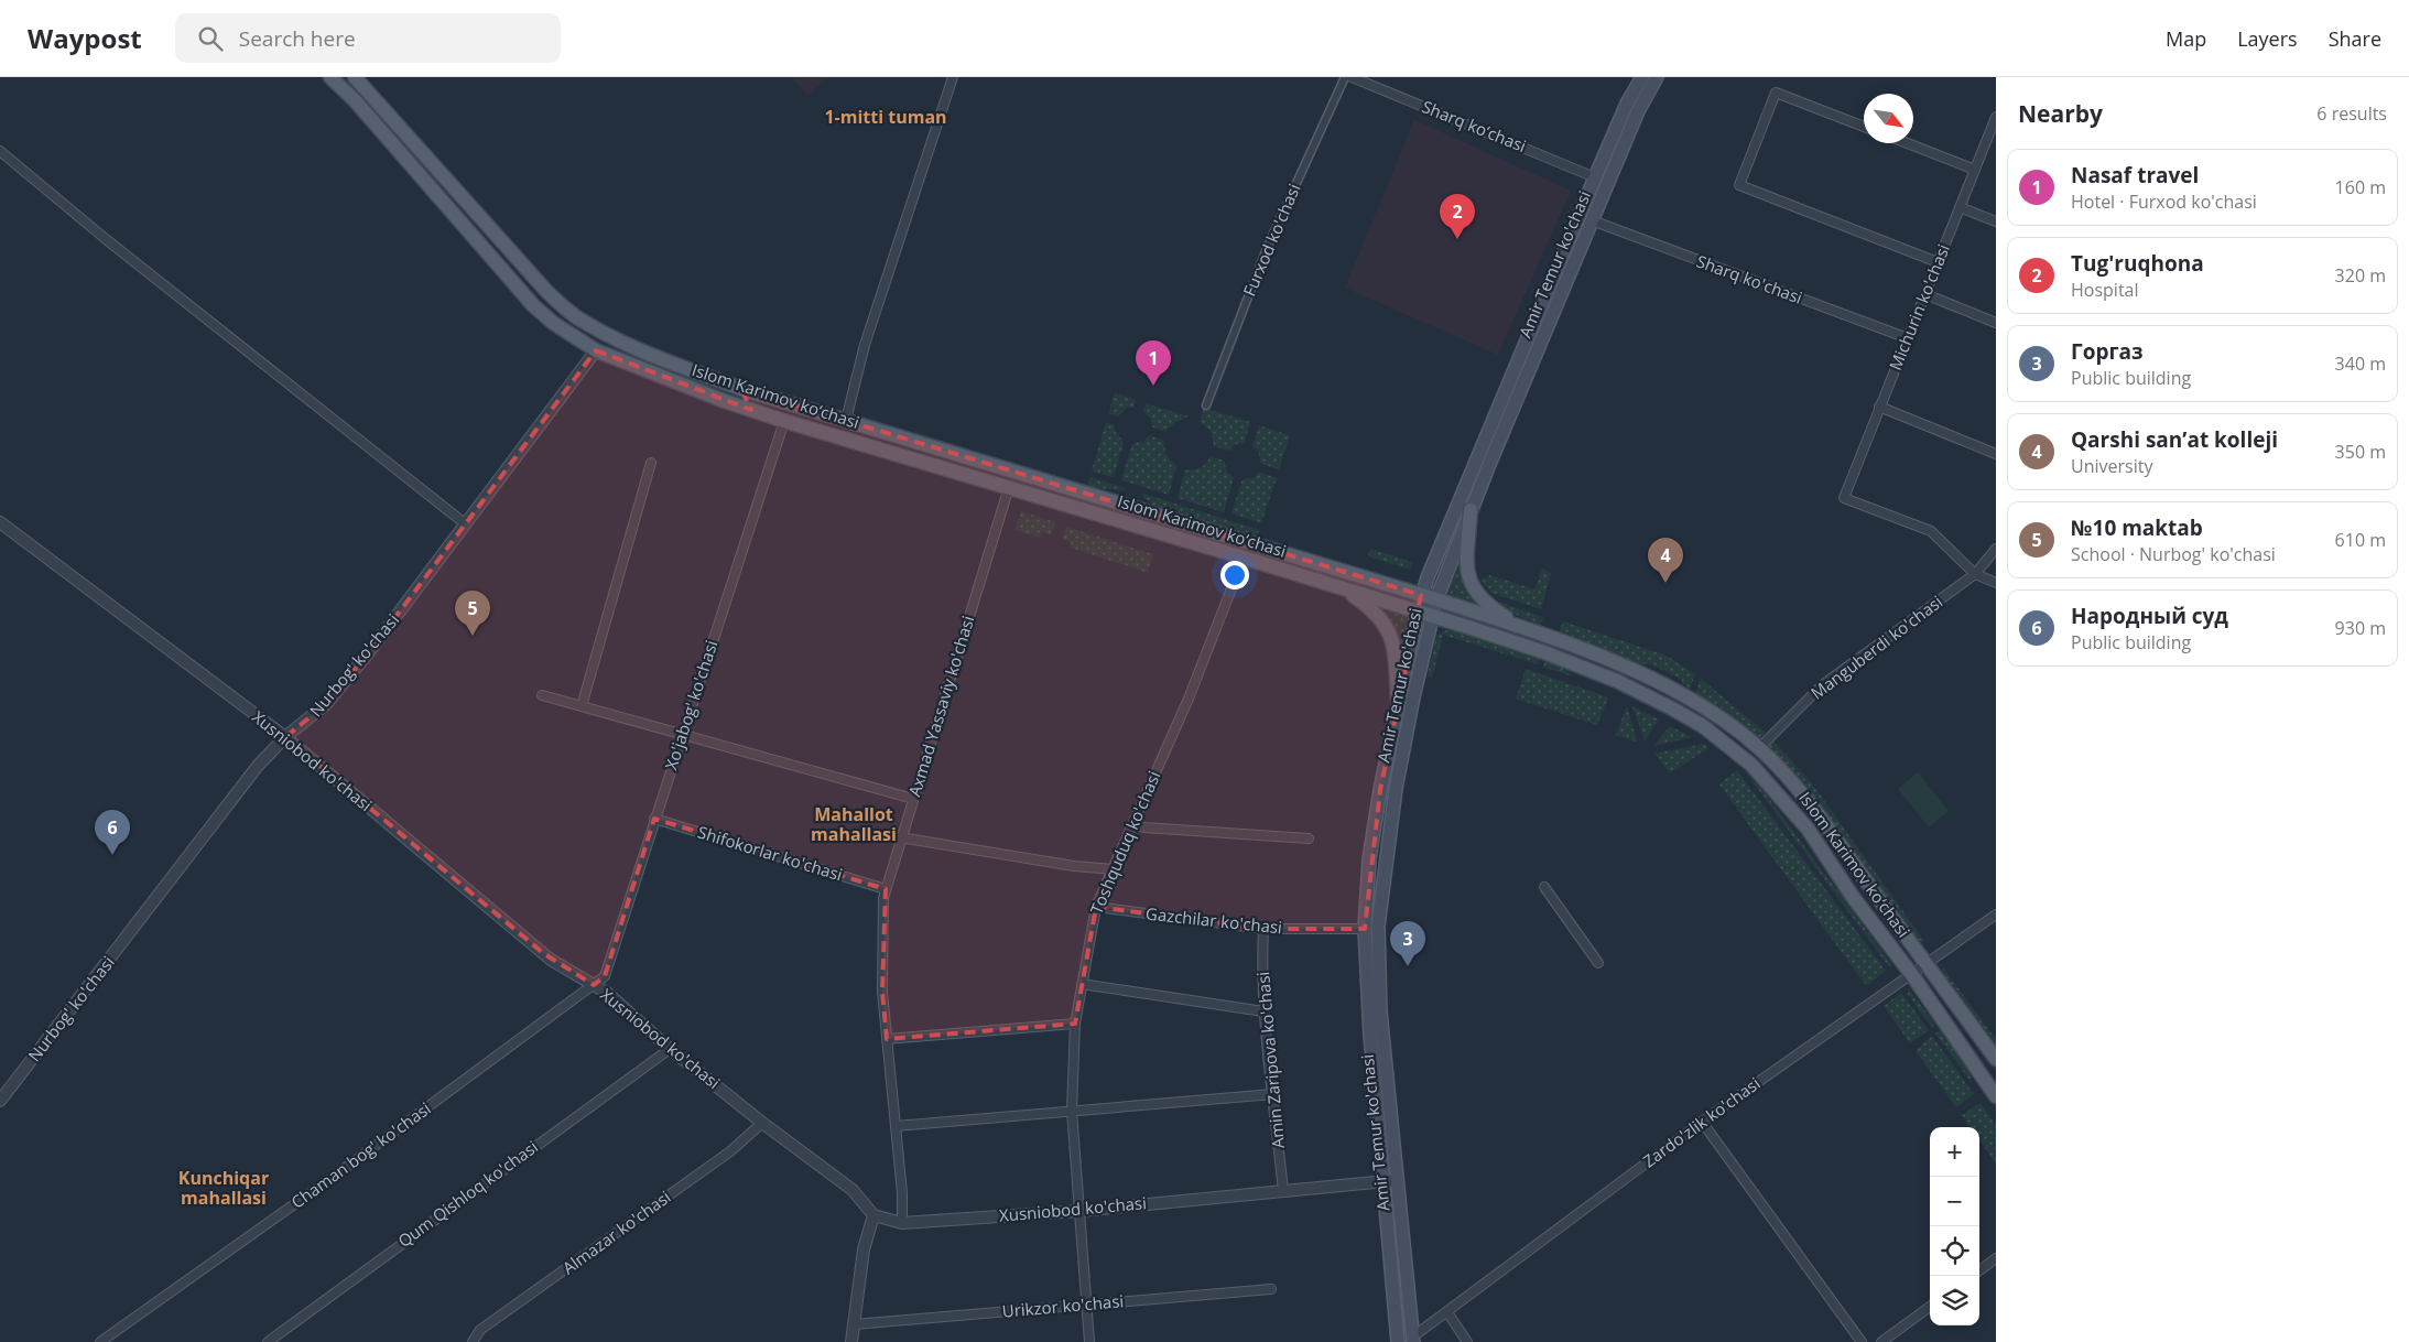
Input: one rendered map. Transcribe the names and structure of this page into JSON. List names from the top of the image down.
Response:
{
  "streets": {
    "main road": ["Amir Temur ko'chasi", "Islom Karimov ko‘chasi"],
    "street": [
      "Sharq ko‘chasi",
      "Furxod ko'chasi",
      "Sharq ko'chasi",
      "Michurin ko'chasi",
      "Manguberdi ko'chasi",
      "Nurbog' ko'chasi",
      "Xo'jabog' ko'chasi",
      "Axmad Yassaviy ko'chasi",
      "Xusniobod ko'chasi",
      "Toshquduq ko'chasi",
      "Shifokorlar ko'chasi",
      "Gazchilar ko'chasi",
      "Amin Zaripova ko'chasi",
      "Zardo'zlik ko'chasi",
      "Chaman bog' ko'chasi",
      "Qum Qishloq ko'chasi",
      "Almazar ko'chasi",
      "Urikzor ko'chasi"
    ]
  },
  "crossings": [
    ["Sharq ko‘chasi", "Amir Temur ko'chasi"],
    ["Amir Temur ko'chasi", "Sharq ko'chasi"],
    ["Amir Temur ko'chasi", "Islom Karimov ko‘chasi"],
    ["Amir Temur ko'chasi", "Xusniobod ko'chasi"],
    ["Amir Temur ko'chasi", "Gazchilar ko'chasi"],
    ["Amir Temur ko'chasi", "Zardo'zlik ko'chasi"],
    ["Sharq ko'chasi", "Michurin ko'chasi"],
    ["Michurin ko'chasi", "Manguberdi ko'chasi"],
    ["Islom Karimov ko‘chasi", "Manguberdi ko'chasi"],
    ["Islom Karimov ko‘chasi", "Nurbog' ko'chasi"],
    ["Islom Karimov ko‘chasi", "Xo'jabog' ko'chasi"],
    ["Islom Karimov ko‘chasi", "Axmad Yassaviy ko'chasi"],
    ["Islom Karimov ko‘chasi", "Toshquduq ko'chasi"],
    ["Islom Karimov ko‘chasi", "Zardo'zlik ko'chasi"],
    ["Nurbog' ko'chasi", "Xusniobod ko'chasi"],
    ["Xo'jabog' ko'chasi", "Xusniobod ko'chasi"],
    ["Xo'jabog' ko'chasi", "Shifokorlar ko'chasi"],
    ["Xo'jabog' ko'chasi", "Chaman bog' ko'chasi"],
    ["Axmad Yassaviy ko'chasi", "Xusniobod ko'chasi"],
    ["Axmad Yassaviy ko'chasi", "Shifokorlar ko'chasi"],
    ["Xusniobod ko'chasi", "Toshquduq ko'chasi"],
    ["Xusniobod ko'chasi", "Amin Zaripova ko'chasi"],
    ["Xusniobod ko'chasi", "Chaman bog' ko'chasi"],
    ["Xusniobod ko'chasi", "Qum Qishloq ko'chasi"],
    ["Xusniobod ko'chasi", "Almazar ko'chasi"],
    ["Toshquduq ko'chasi", "Gazchilar ko'chasi"],
    ["Toshquduq ko'chasi", "Urikzor ko'chasi"],
    ["Gazchilar ko'chasi", "Amin Zaripova ko'chasi"]
  ],
  "districts": ["1-mitti tuman", "Mahallot mahallasi", "Kunchiqar mahallasi"],
  "north": "bottom right",
  "page": {
    "header": "Waypost",
    "search": "Search here",
    "nav": ["Map", "Layers", "Share"],
    "heading": ["Nearby", "6 results"],
    "list": [
      {
        "mark": "1",
        "name": "Nasaf travel",
        "note": "Hotel · Furxod ko'chasi",
        "value": "160 m"
      },
      {
        "mark": "2",
        "name": "Tug'ruqhona",
        "note": "Hospital",
        "value": "320 m"
      },
      {
        "mark": "3",
        "name": "Горгаз",
        "note": "Public building",
        "value": "340 m"
      },
      {
        "mark": "4",
        "name": "Qarshi san’at kolleji",
        "note": "University",
        "value": "350 m"
      },
      {
        "mark": "5",
        "name": "№10 maktab",
        "note": "School · Nurbog' ko'chasi",
        "value": "610 m"
      },
      {
        "mark": "6",
        "name": "Народный суд",
        "note": "Public building",
        "value": "930 m"
      }
    ],
    "pins": [
      "2",
      "1",
      "4",
      "5",
      "6",
      "3"
    ],
    "map_buttons": ["+", "−"]
  }
}
